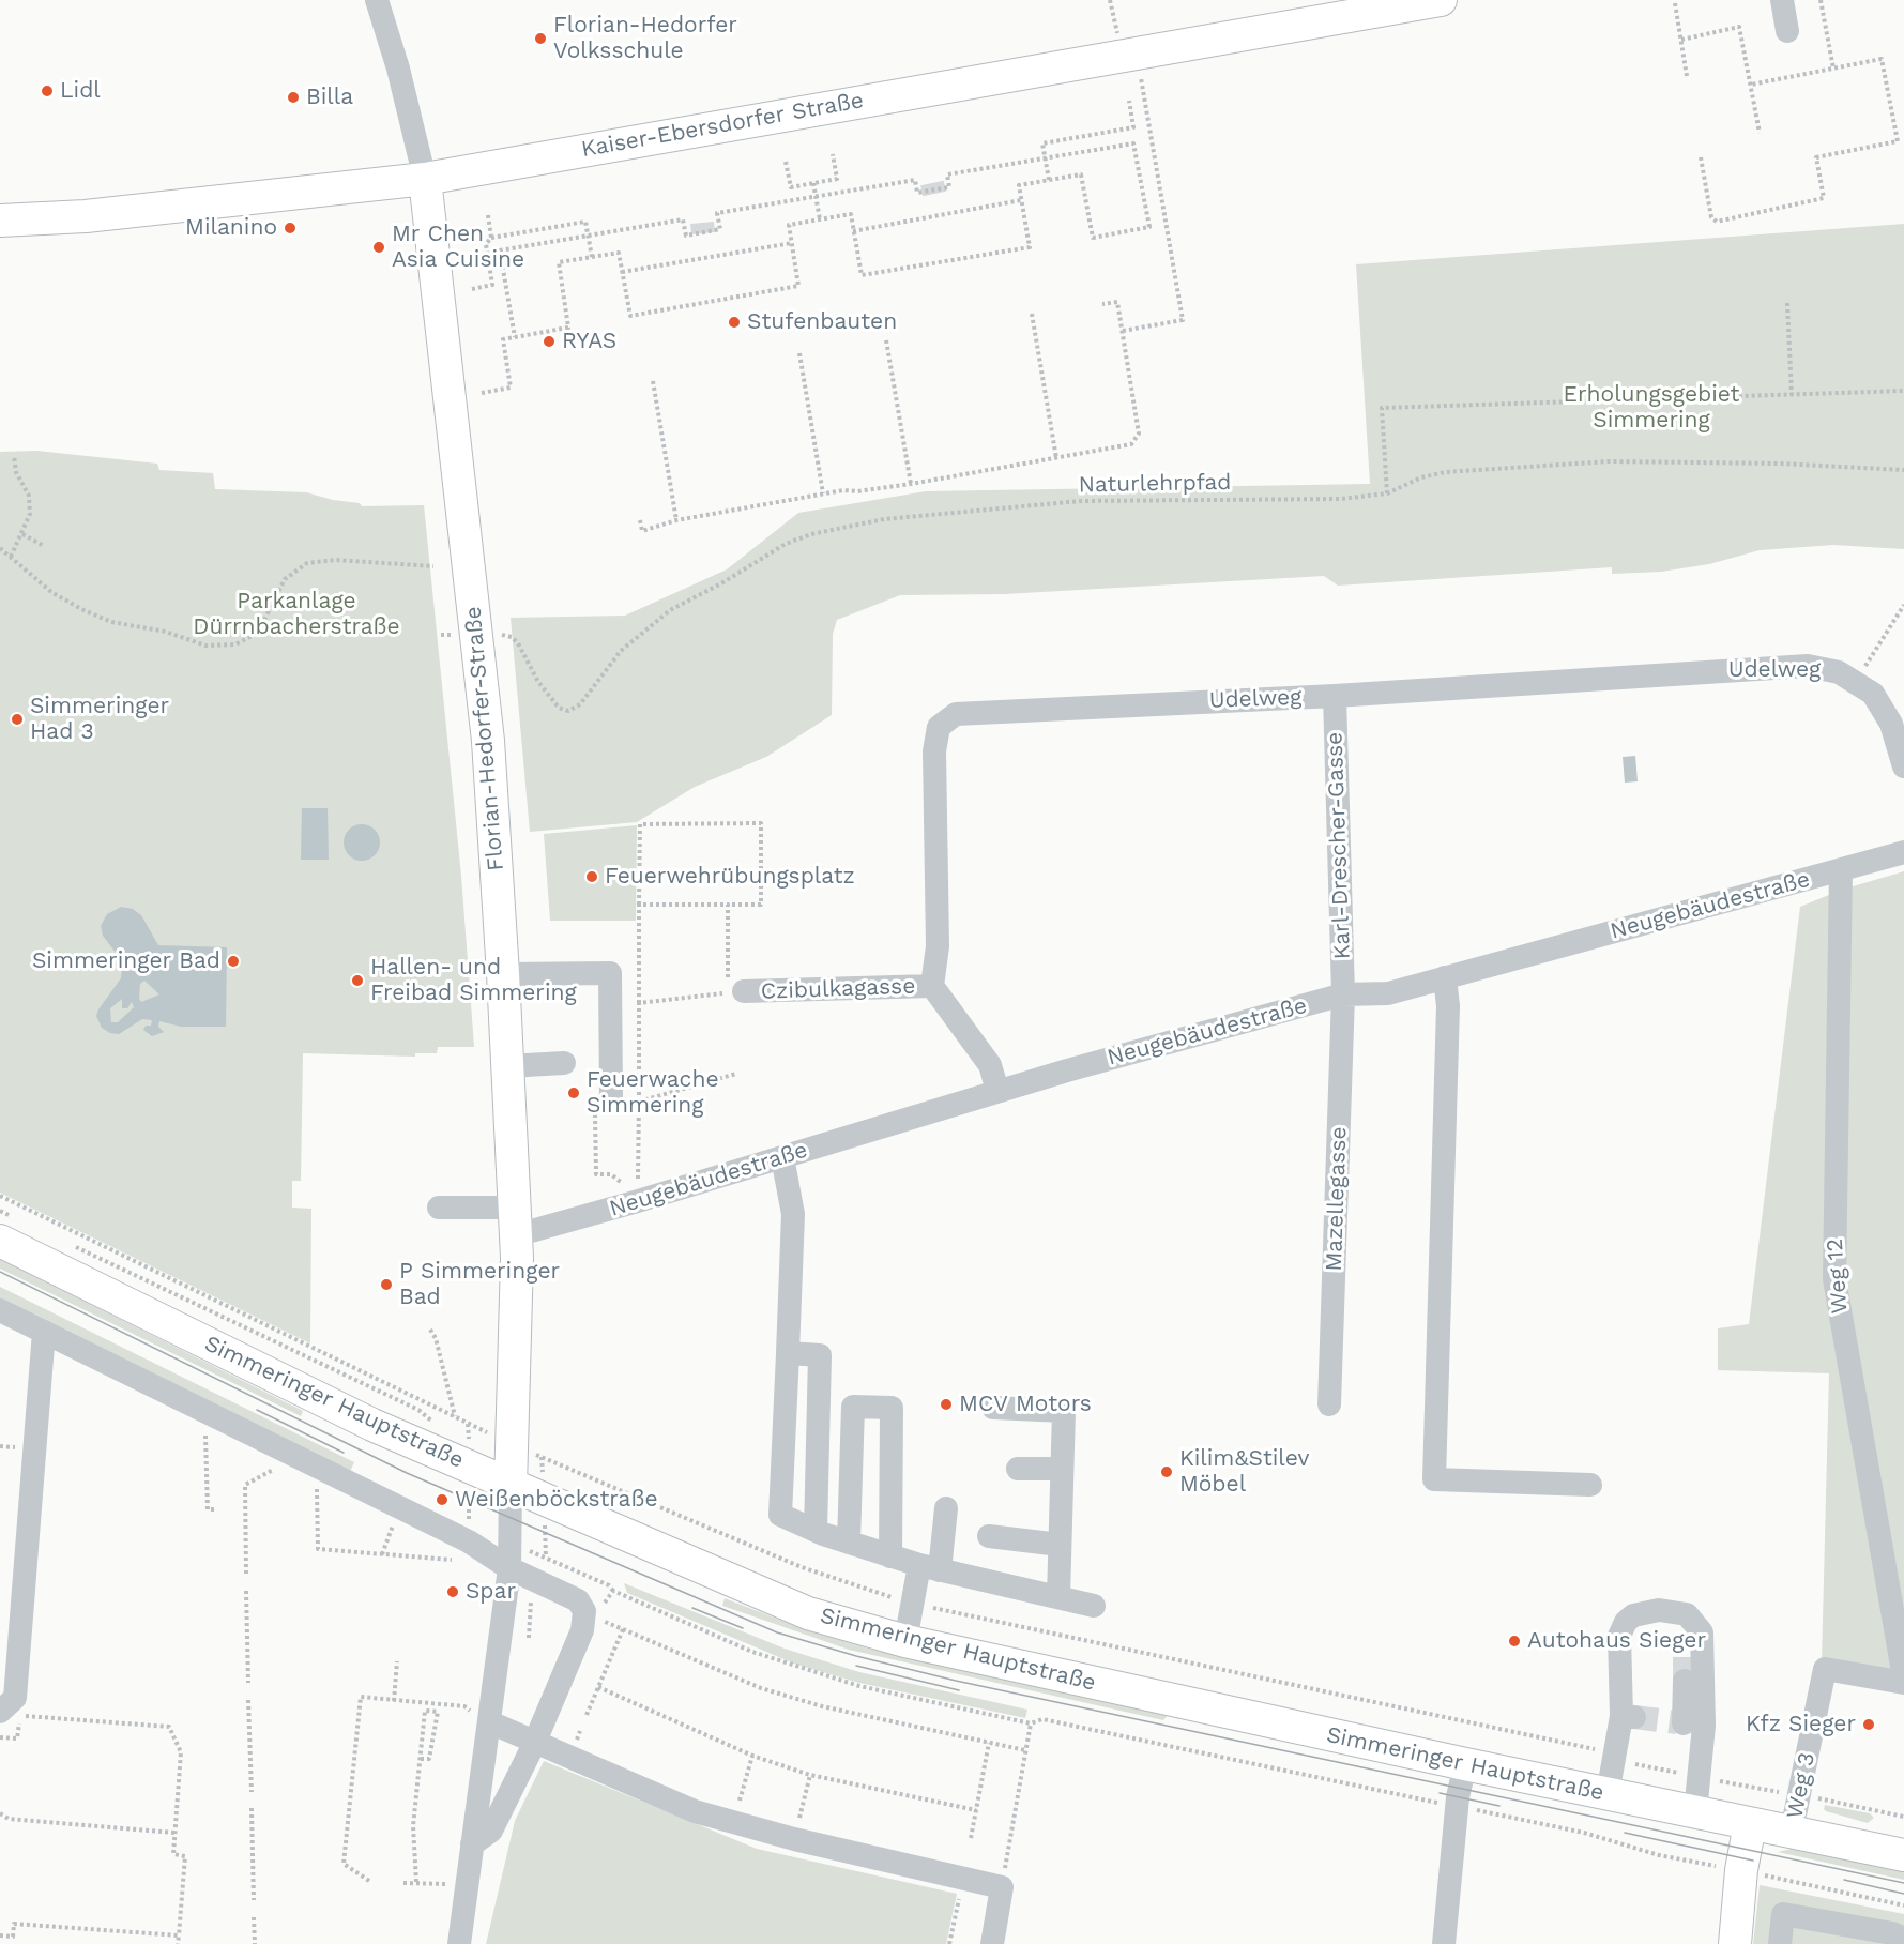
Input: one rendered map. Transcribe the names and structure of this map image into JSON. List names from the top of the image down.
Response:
{
  "streets": {
    "main road": ["Kaiser-Ebersdorfer Straße", "Florian-Hedorfer-Straße", "Simmeringer Hauptstraße"],
    "street": [
      "Udelweg",
      "Karl-Drescher-Gasse",
      "Neugebäudestraße",
      "Czibulkagasse",
      "Mazellegasse",
      "Weg 12",
      "Weg 3"
    ],
    "path": ["Naturlehrpfad"]
  },
  "crossings": [
    ["Kaiser-Ebersdorfer Straße", "Florian-Hedorfer-Straße"],
    ["Udelweg", "Karl-Drescher-Gasse"],
    ["Udelweg", "Czibulkagasse"],
    ["Florian-Hedorfer-Straße", "Neugebäudestraße"],
    ["Florian-Hedorfer-Straße", "Simmeringer Hauptstraße"],
    ["Karl-Drescher-Gasse", "Neugebäudestraße"],
    ["Karl-Drescher-Gasse", "Mazellegasse"],
    ["Neugebäudestraße", "Mazellegasse"],
    ["Neugebäudestraße", "Weg 12"],
    ["Simmeringer Hauptstraße", "Weg 3"]
  ],
  "parks": ["Erholungsgebiet Simmering", "Parkanlage Dürrnbacherstraße"],
  "places": [
    "Florian-Hedorfer Volksschule",
    "Lidl",
    "Billa",
    "Milanino",
    "Mr Chen Asia Cuisine",
    "Stufenbauten",
    "RYAS",
    "Simmeringer Had 3",
    "Feuerwehrübungsplatz",
    "Simmeringer Bad",
    "Hallen- und Freibad Simmering",
    "Feuerwache Simmering",
    "P Simmeringer Bad",
    "MCV Motors",
    "Kilim&Stilev Möbel",
    "Weißenböckstraße",
    "Spar",
    "Autohaus Sieger",
    "Kfz Sieger"
  ]
}
